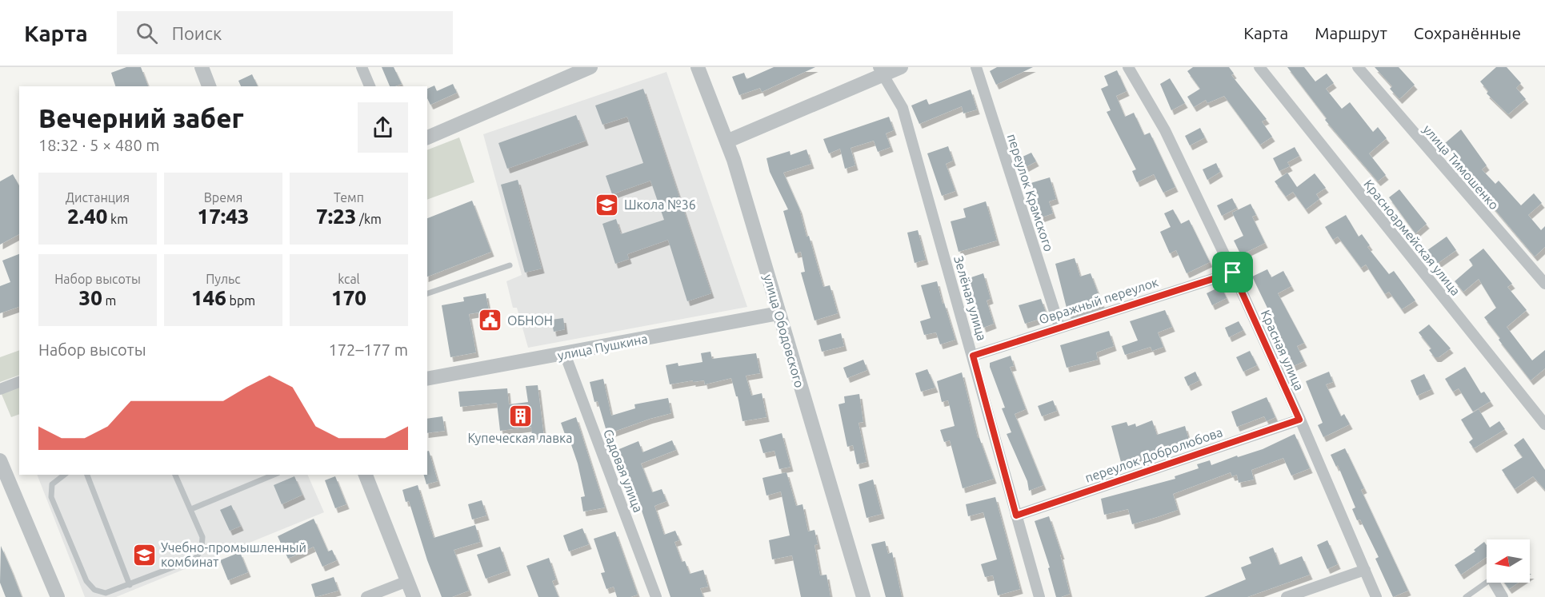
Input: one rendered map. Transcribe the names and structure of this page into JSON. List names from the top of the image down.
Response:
{
  "streets": {
    "street": [
      "улица Тимошенко",
      "переулок Крамского",
      "Красноармейская улица",
      "Зелёная улица",
      "Овражный переулок",
      "улица Ободовского",
      "улица Пушкина",
      "Красная улица",
      "переулок Добролюбова",
      "Садовая улица"
    ]
  },
  "crossings": [
    ["переулок Крамского", "Овражный переулок"],
    ["Зелёная улица", "Овражный переулок"],
    ["Зелёная улица", "переулок Добролюбова"],
    ["Овражный переулок", "Красная улица"],
    ["улица Ободовского", "улица Пушкина"],
    ["улица Пушкина", "Садовая улица"],
    ["Красная улица", "переулок Добролюбова"]
  ],
  "places": {
    "school or university": ["Школа №36", "Учебно-промышленный комбинат"],
    "public building": ["ОБНОН"],
    "building": ["Купеческая лавка"]
  },
  "north": "left",
  "page": {
    "header": "Карта",
    "search": "Поиск",
    "nav": ["Карта", "Маршрут", "Сохранённые"],
    "heading": ["Вечерний забег", "18:32 · 5 × 480 m"],
    "stats": [
      ["Дистанция", "2.40 km"],
      ["Время", "17:43"],
      ["Темп", "7:23 /km"],
      ["Набор высоты", "30 m"],
      ["Пульс", "146 bpm"],
      ["kcal", "170"]
    ],
    "chart": ["Набор высоты", "172–177 m"]
  }
}
